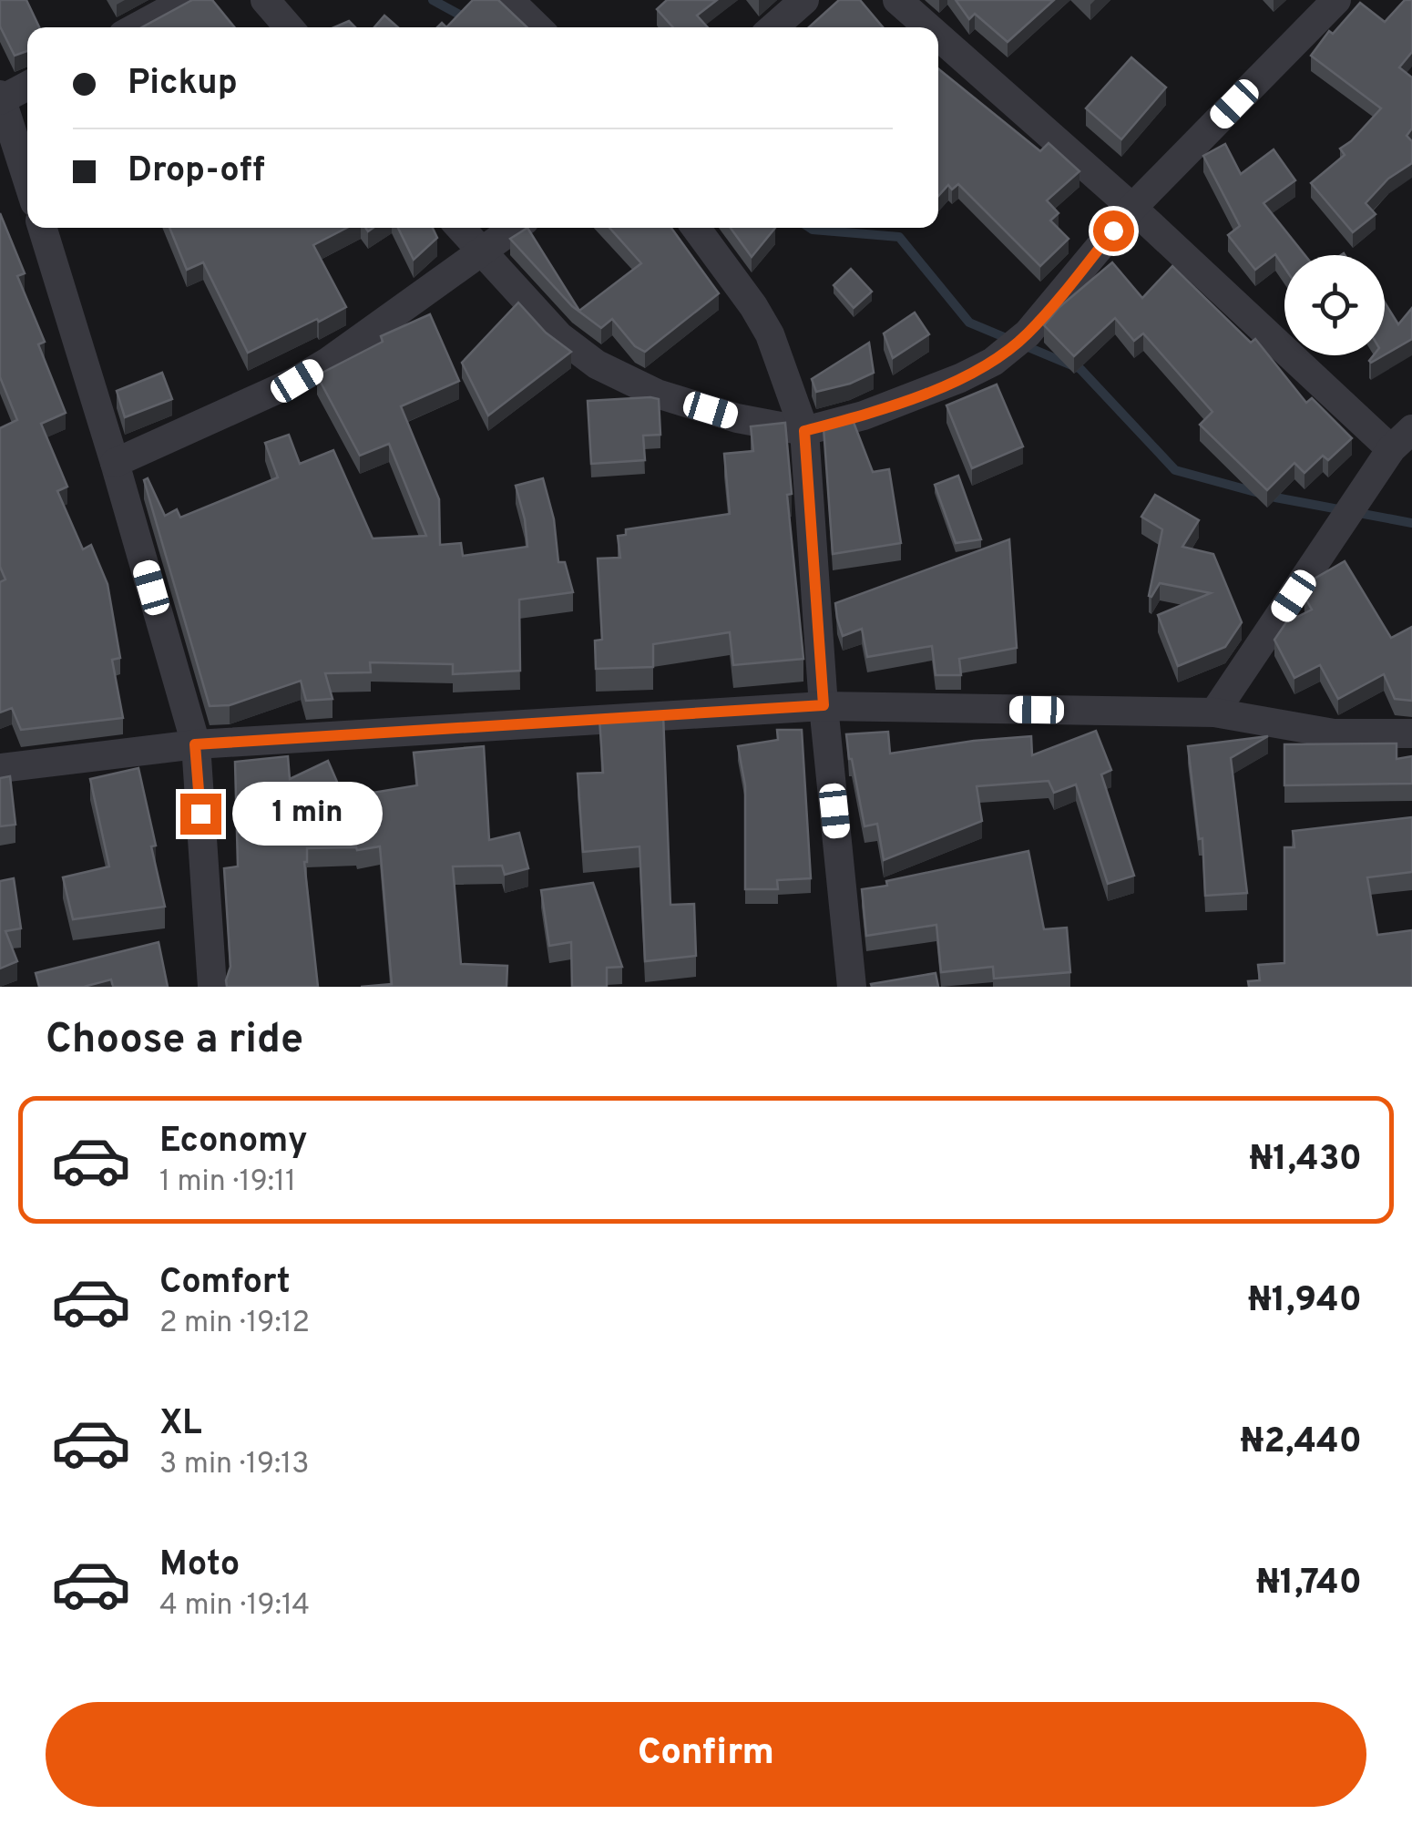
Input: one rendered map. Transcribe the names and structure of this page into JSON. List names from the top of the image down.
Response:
{
  "page": {
    "banner": ["Pickup", "Drop-off"],
    "bubble": "1 min",
    "heading": "Choose a ride",
    "list": [
      {
        "name": "Economy",
        "note": "1 min · 19:11",
        "value": "₦1,430"
      },
      {
        "name": "Comfort",
        "note": "2 min · 19:12",
        "value": "₦1,940"
      },
      {
        "name": "XL",
        "note": "3 min · 19:13",
        "value": "₦2,440"
      },
      {
        "name": "Moto",
        "note": "4 min · 19:14",
        "value": "₦1,740"
      }
    ],
    "buttons": "Confirm"
  }
}
